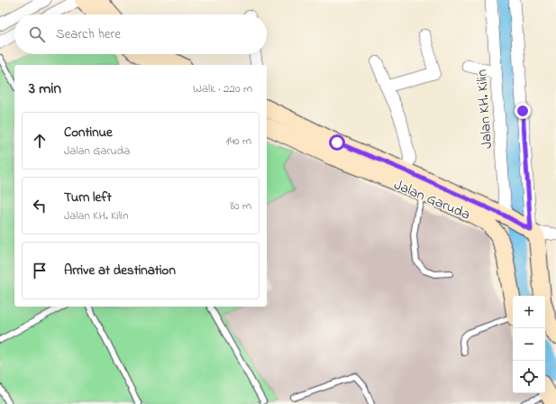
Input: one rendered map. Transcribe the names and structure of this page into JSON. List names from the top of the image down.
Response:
{
  "streets": {
    "main road": ["Jalan Garuda"],
    "street": ["Jalan KH. Kilin"]
  },
  "crossings": [
    ["Jalan KH. Kilin", "Jalan Garuda"]
  ],
  "page": {
    "search": "Search here",
    "heading": ["3 min", "Walk · 220 m"],
    "list": [
      ["Continue", "Jalan Garuda", "140 m"],
      ["Turn left", "Jalan KH. Kilin", "80 m"],
      "Arrive at destination"
    ],
    "map_buttons": ["+", "−"]
  }
}
